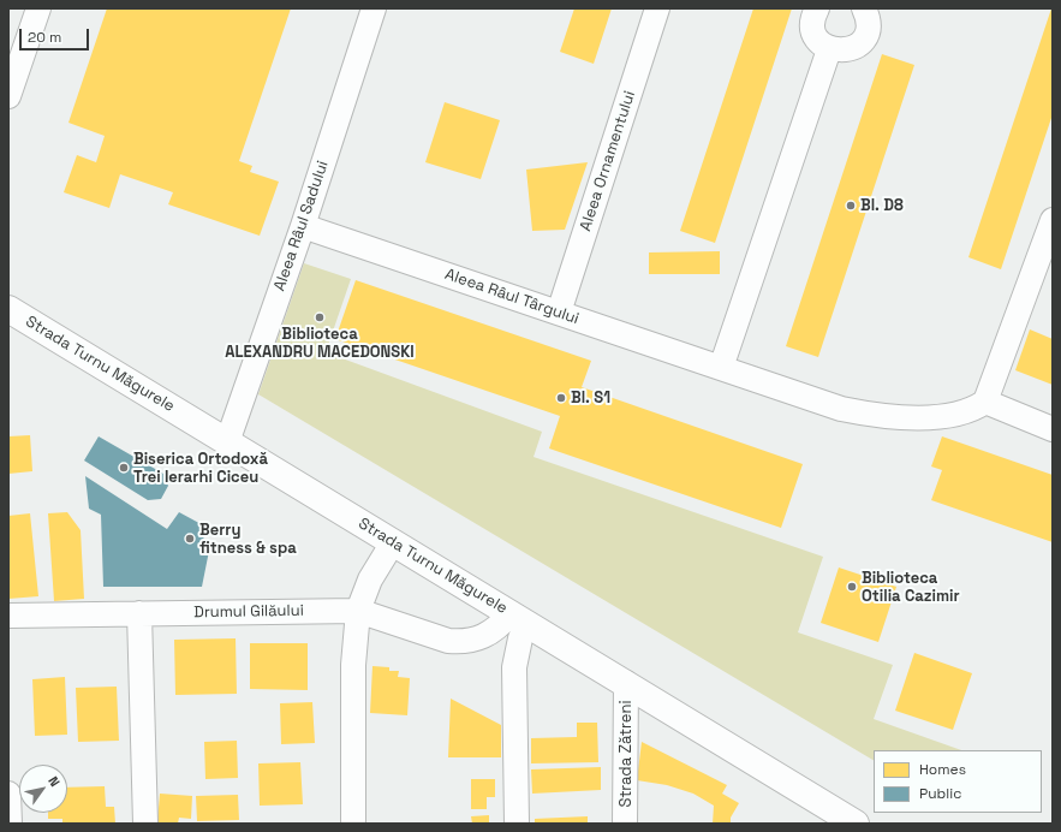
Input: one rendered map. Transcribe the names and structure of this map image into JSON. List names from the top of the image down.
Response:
{
  "streets": {
    "main road": ["Strada Turnu Măgurele"],
    "street": [
      "Aleea Ornamentului",
      "Aleea Râul Sadului",
      "Aleea Râul Târgului",
      "Drumul Gilăului",
      "Strada Zătreni"
    ]
  },
  "crossings": [
    ["Aleea Ornamentului", "Aleea Râul Târgului"],
    ["Aleea Râul Sadului", "Aleea Râul Târgului"],
    ["Aleea Râul Sadului", "Strada Turnu Măgurele"],
    ["Strada Turnu Măgurele", "Drumul Gilăului"],
    ["Strada Turnu Măgurele", "Strada Zătreni"]
  ],
  "places": [
    "Bl. D8",
    "Biblioteca ALEXANDRU MACEDONSKI",
    "Bl. S1",
    "Biserica Ortodoxă Trei Ierarhi Ciceu",
    "Berry fitness & spa",
    "Biblioteca Otilia Cazimir"
  ],
  "legend": ["Homes", "Public"],
  "scale_bar": "20 m",
  "north": "top right"
}
